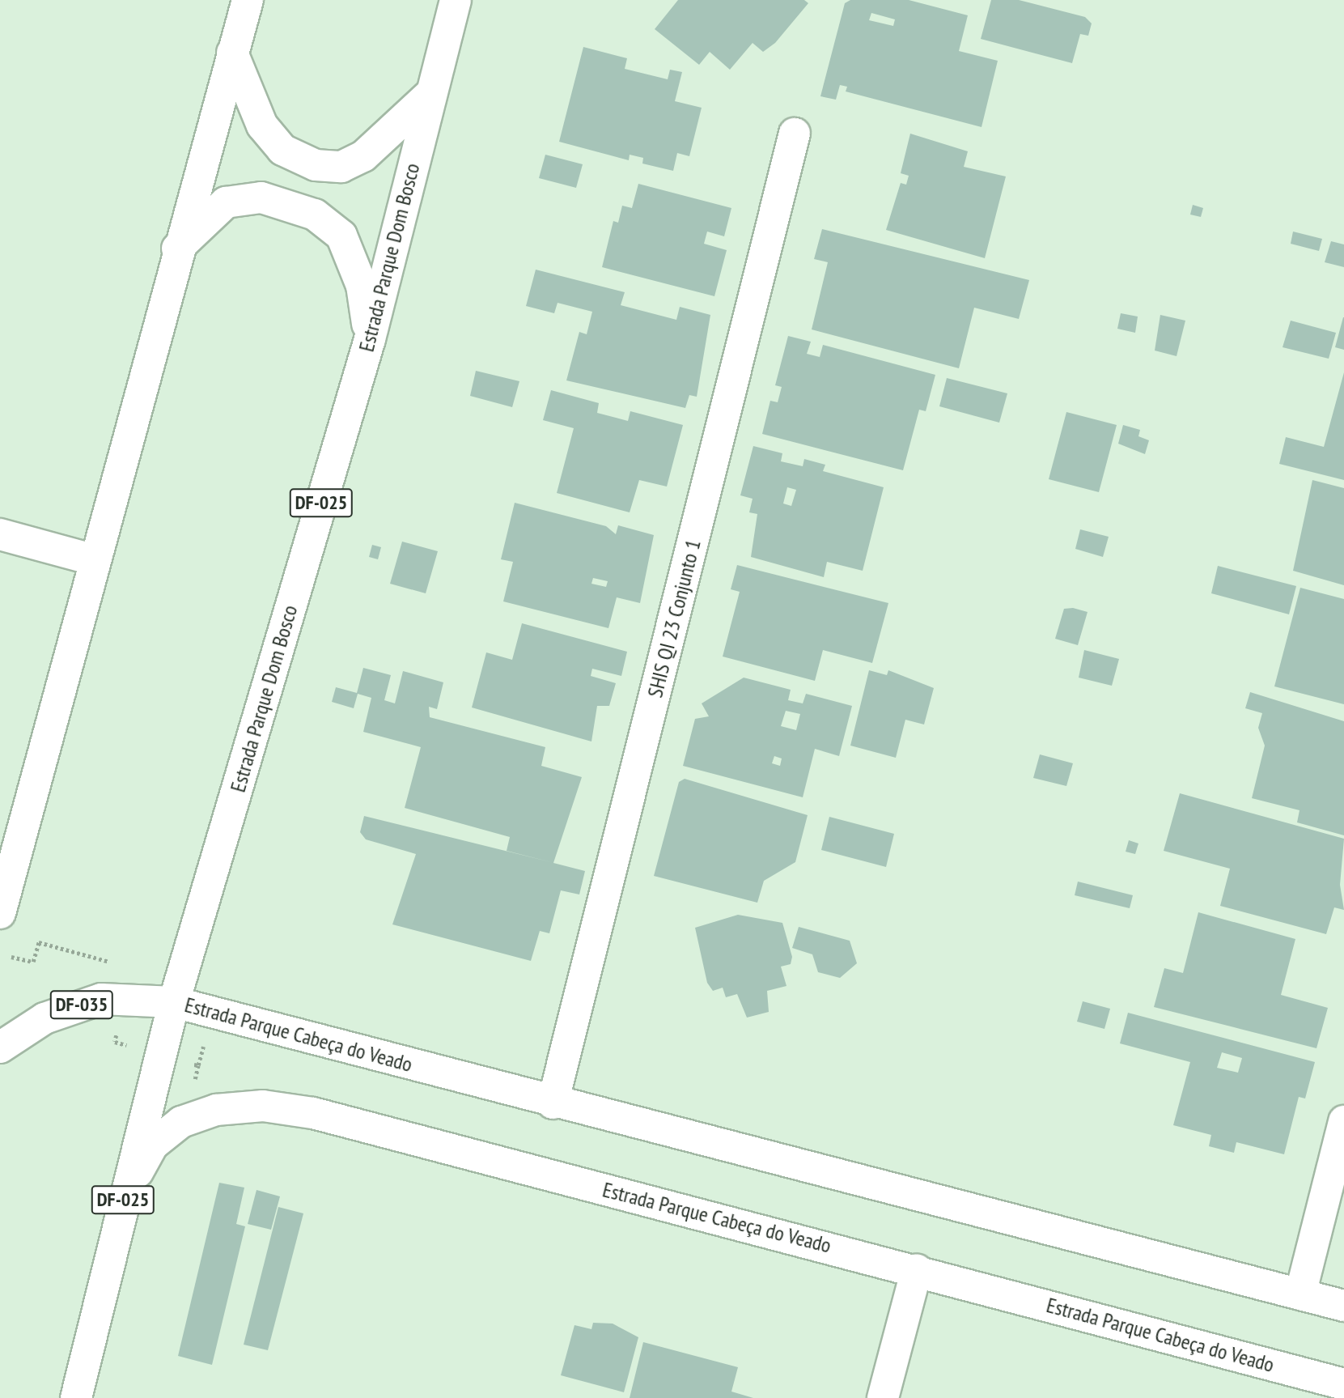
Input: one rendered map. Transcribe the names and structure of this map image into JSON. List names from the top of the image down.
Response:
{
  "streets": {
    "main road": [
      "Estrada Parque Dom Bosco",
      "DF-025",
      "SHIS QI 23 Conjunto 1",
      "DF-035",
      "Estrada Parque Cabeça do Veado"
    ]
  },
  "crossings": [
    ["Estrada Parque Dom Bosco", "DF-035"],
    ["Estrada Parque Dom Bosco", "Estrada Parque Cabeça do Veado"],
    ["SHIS QI 23 Conjunto 1", "Estrada Parque Cabeça do Veado"],
    ["DF-035", "Estrada Parque Cabeça do Veado"]
  ]
}
